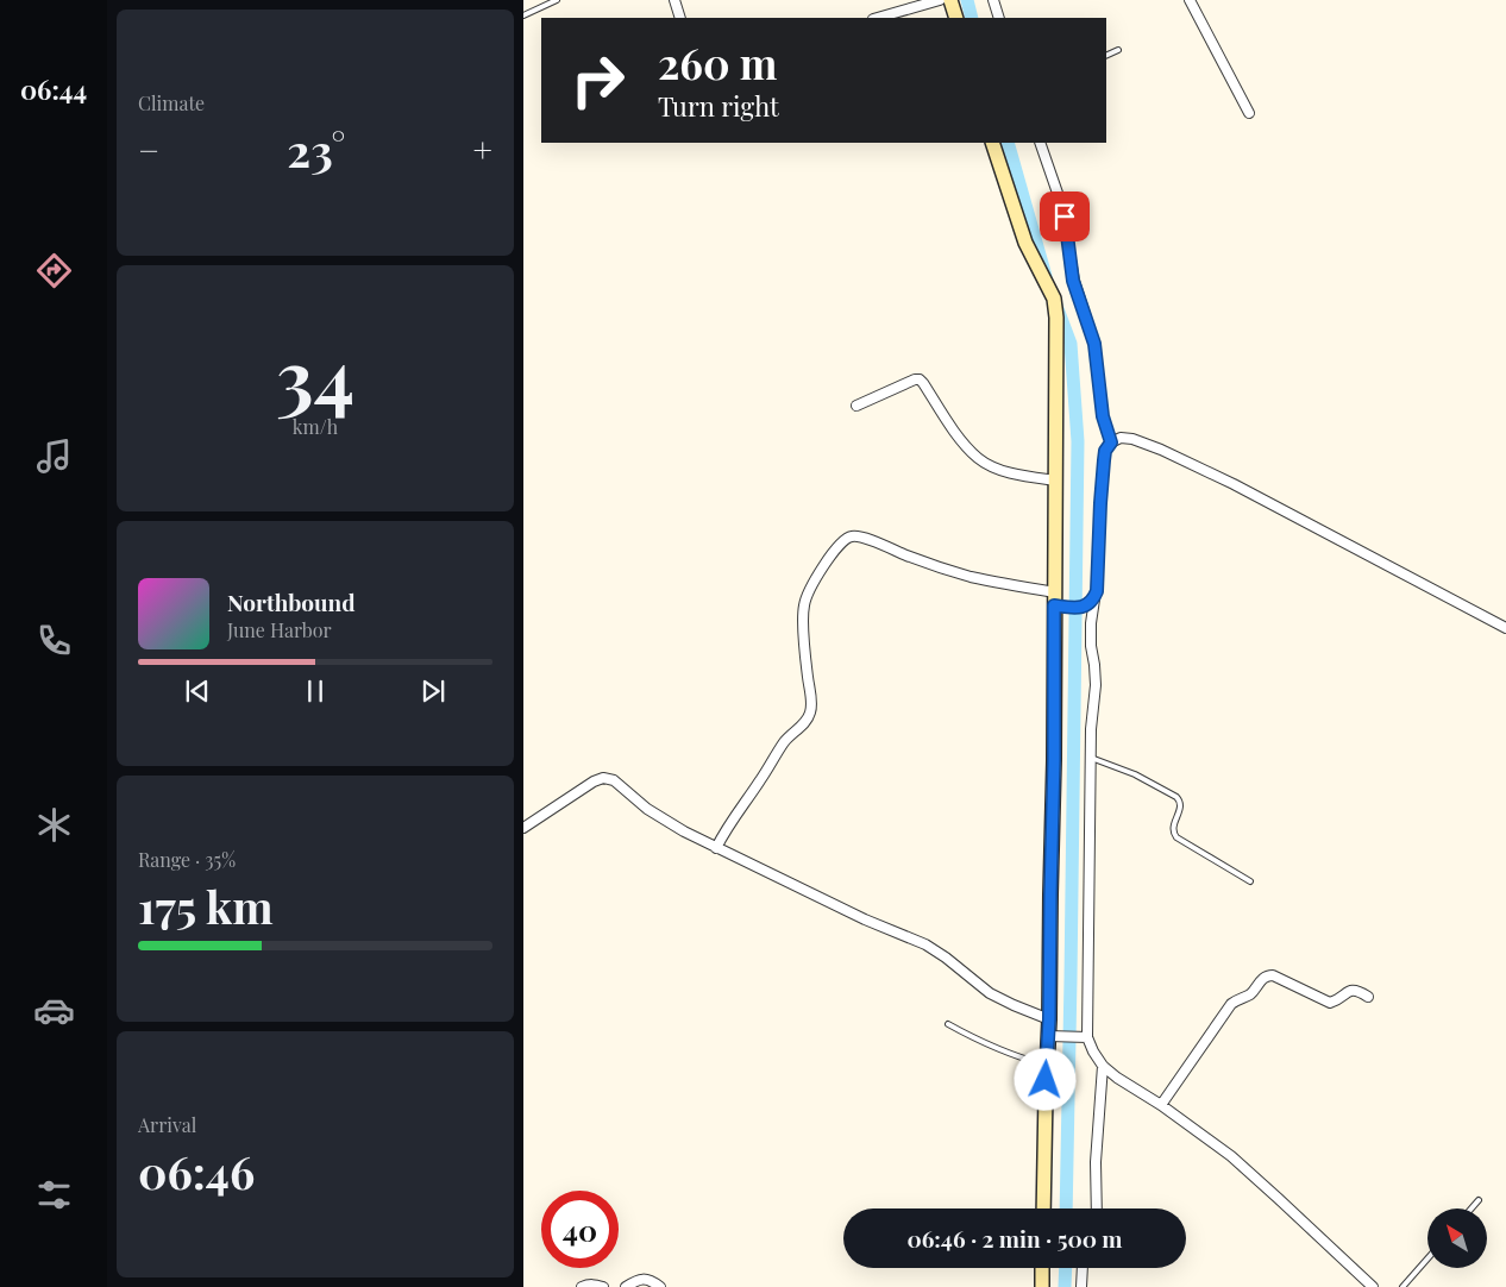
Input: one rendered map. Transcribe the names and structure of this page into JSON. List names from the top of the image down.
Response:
{
  "north": "top left",
  "page": {
    "tabs": "06:44",
    "tile": [
      "Climate",
      ["34", "km/h"],
      ["Range · 35%", "175 km"],
      ["Arrival", "06:46"]
    ],
    "turn": ["260 m", "Turn right"],
    "heat": ["−", "23°", "+"],
    "song": ["Northbound", "June Harbor"],
    "limit": "40",
    "trip": "06:46 · 2 min · 500 m"
  }
}
